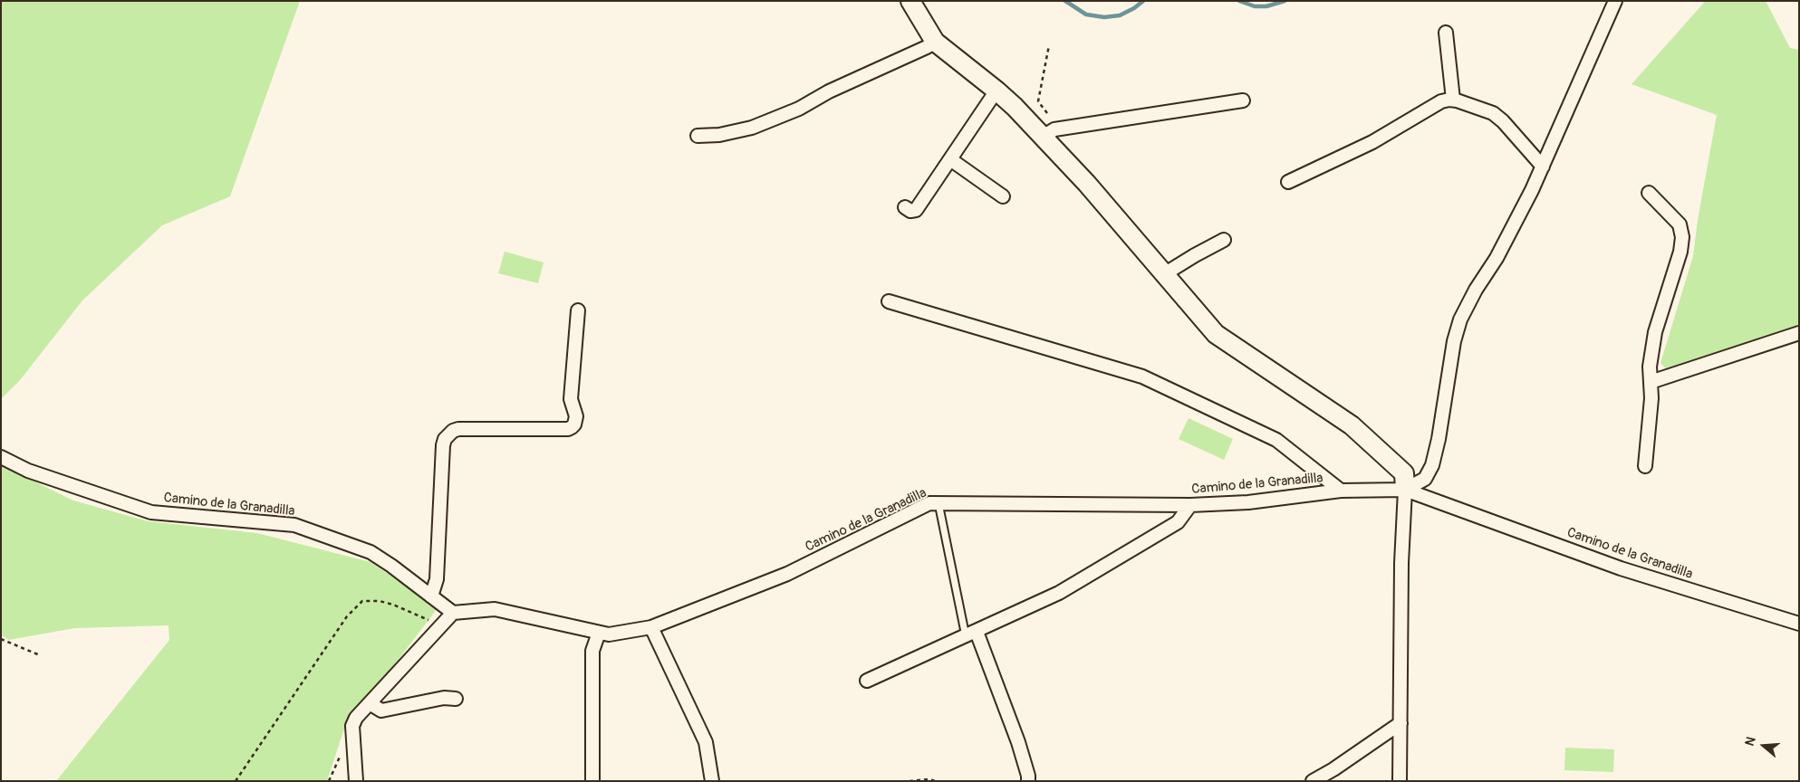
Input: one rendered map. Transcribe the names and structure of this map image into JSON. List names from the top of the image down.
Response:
{
  "streets": {
    "street": ["Camino de la Granadilla"]
  },
  "north": "left"
}
